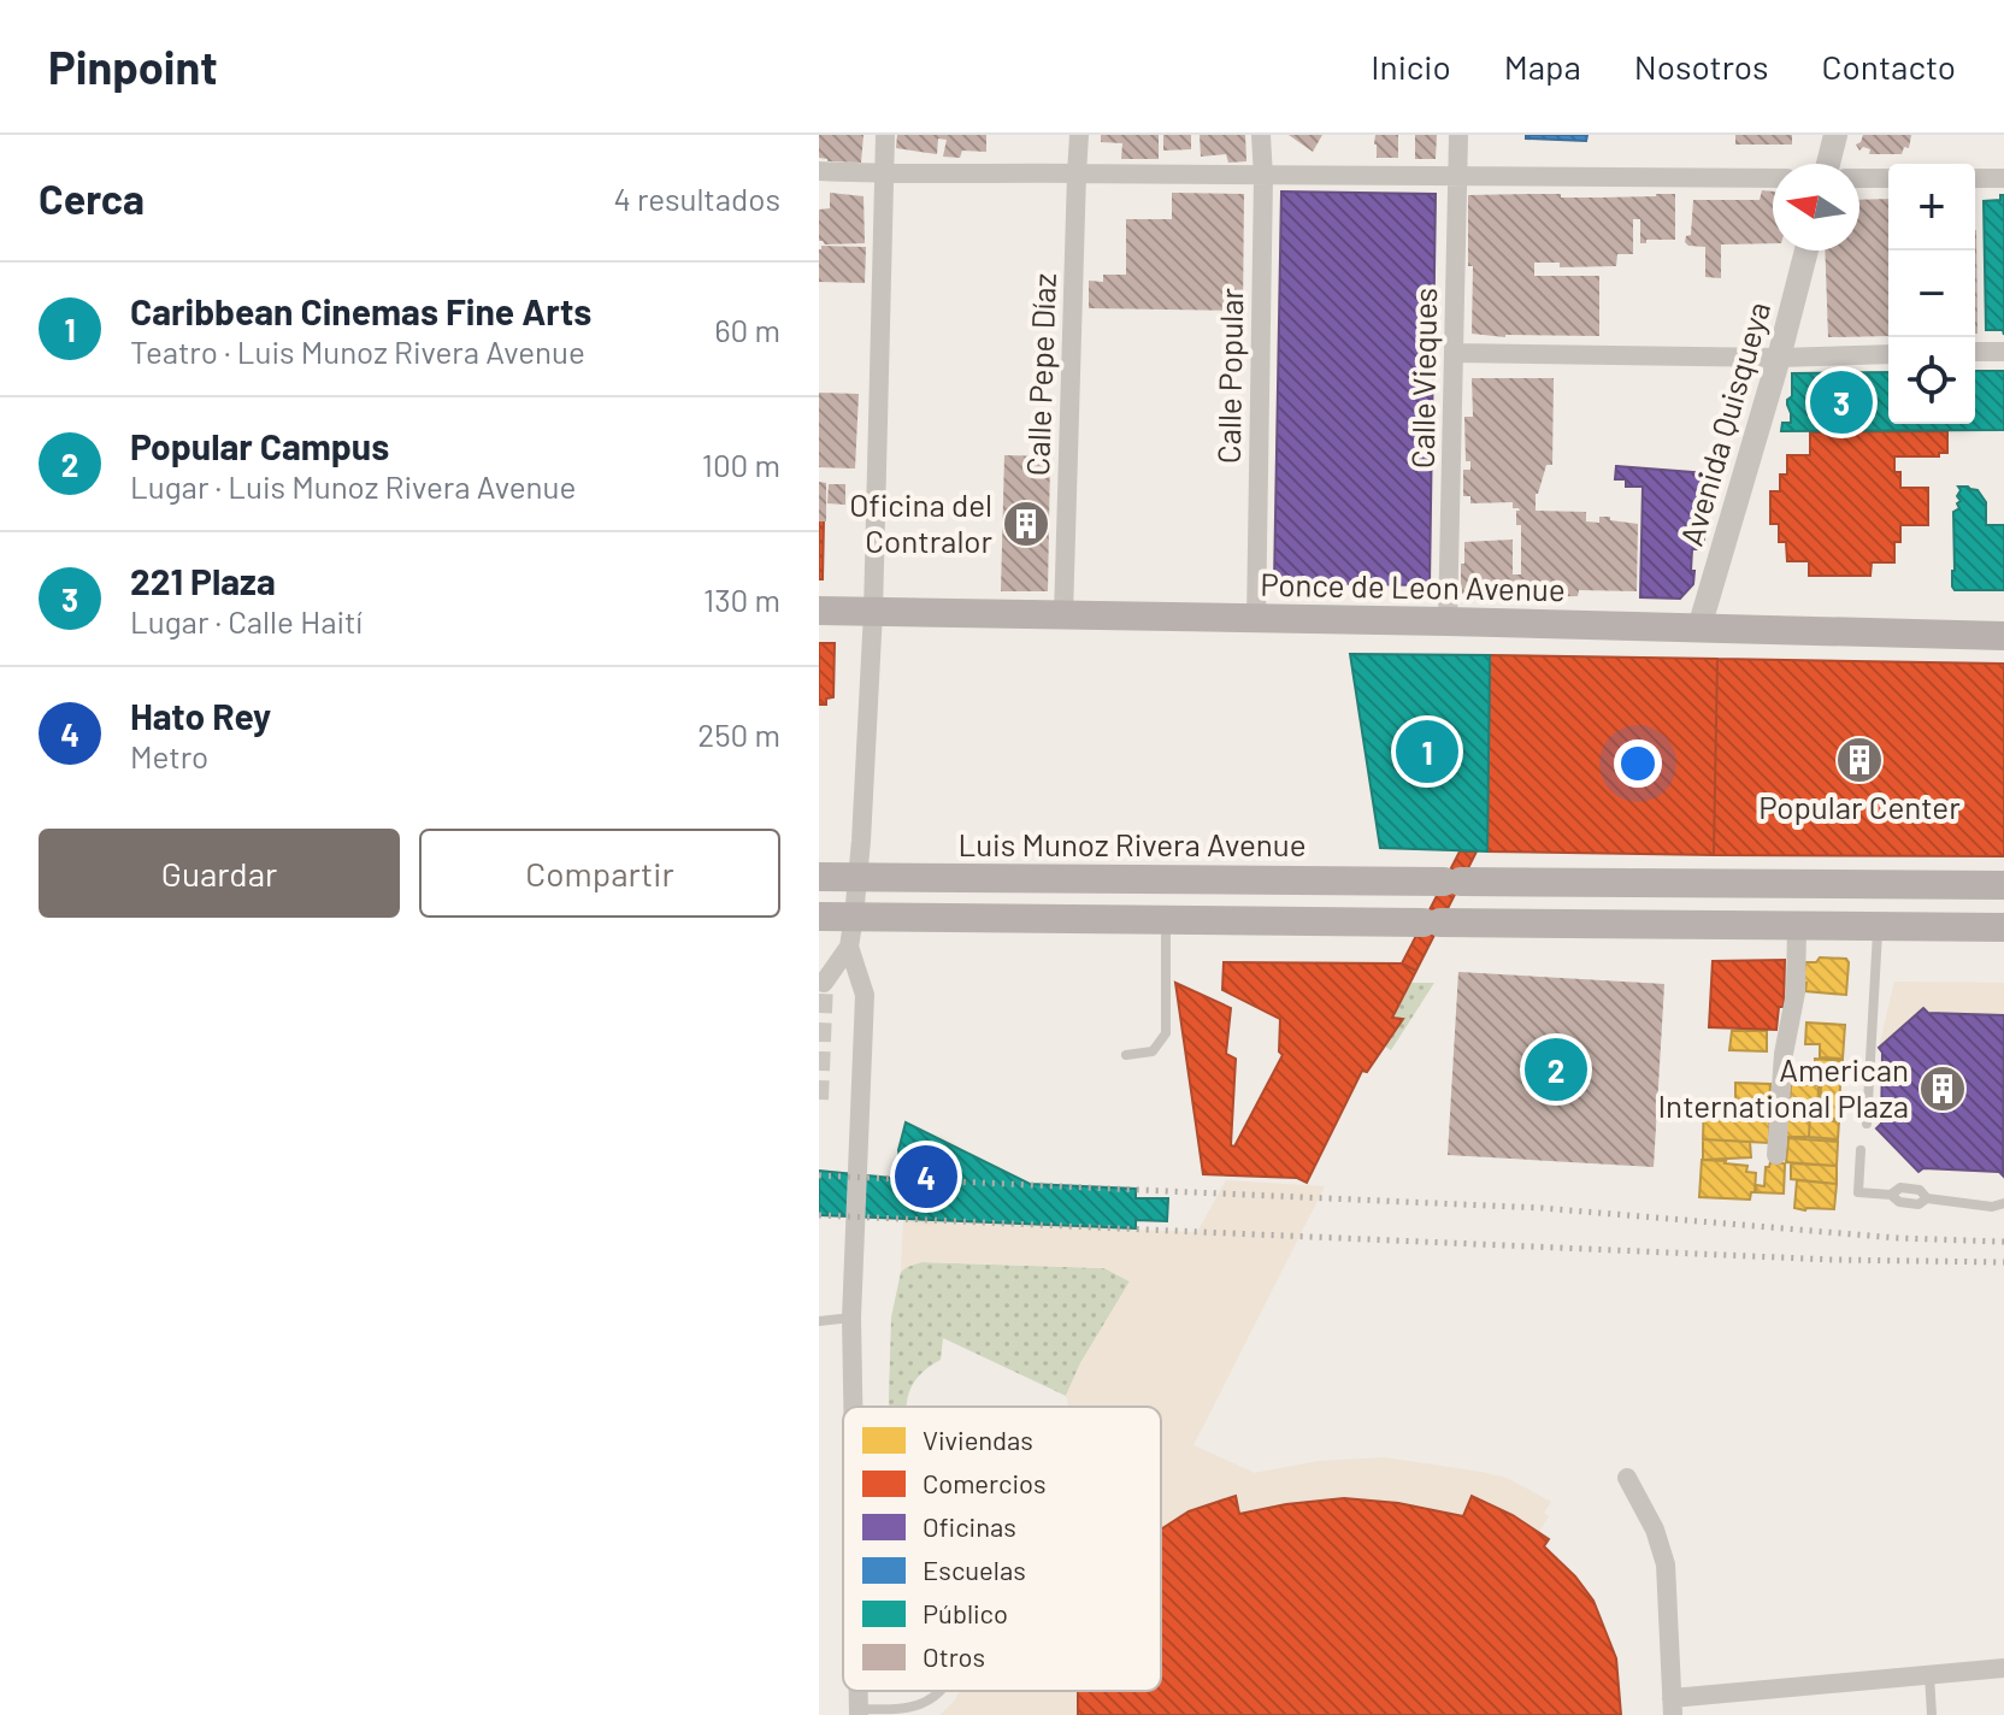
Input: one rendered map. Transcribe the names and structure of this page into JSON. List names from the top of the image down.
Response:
{
  "streets": {
    "main road": ["Ponce de Leon Avenue", "Luis Munoz Rivera Avenue"],
    "street": [
      "Calle Pepe Díaz",
      "Calle Popular",
      "Calle Vieques",
      "Avenida Quisqueya"
    ]
  },
  "crossings": [
    ["Calle Pepe Díaz", "Ponce de Leon Avenue"],
    ["Calle Popular", "Ponce de Leon Avenue"],
    ["Calle Vieques", "Ponce de Leon Avenue"],
    ["Avenida Quisqueya", "Ponce de Leon Avenue"]
  ],
  "places": {
    "building": ["Oficina del Contralor", "Popular Center", "American International Plaza"]
  },
  "legend": [
    "Viviendas",
    "Comercios",
    "Oficinas",
    "Escuelas",
    "Público",
    "Otros"
  ],
  "north": "left",
  "page": {
    "header": "Pinpoint",
    "nav": [
      "Inicio",
      "Mapa",
      "Nosotros",
      "Contacto"
    ],
    "heading": ["Cerca", "4 resultados"],
    "map_buttons": ["+", "−"],
    "list": [
      {
        "mark": "1",
        "name": "Caribbean Cinemas Fine Arts",
        "note": "Teatro · Luis Munoz Rivera Avenue",
        "value": "60 m"
      },
      {
        "mark": "2",
        "name": "Popular Campus",
        "note": "Lugar · Luis Munoz Rivera Avenue",
        "value": "100 m"
      },
      {
        "mark": "3",
        "name": "221 Plaza",
        "note": "Lugar · Calle Haití",
        "value": "130 m"
      },
      {
        "mark": "4",
        "name": "Hato Rey",
        "note": "Metro",
        "value": "250 m"
      }
    ],
    "pins": [
      "3",
      "1",
      "2",
      "4"
    ],
    "buttons": ["Guardar", "Compartir"]
  }
}
